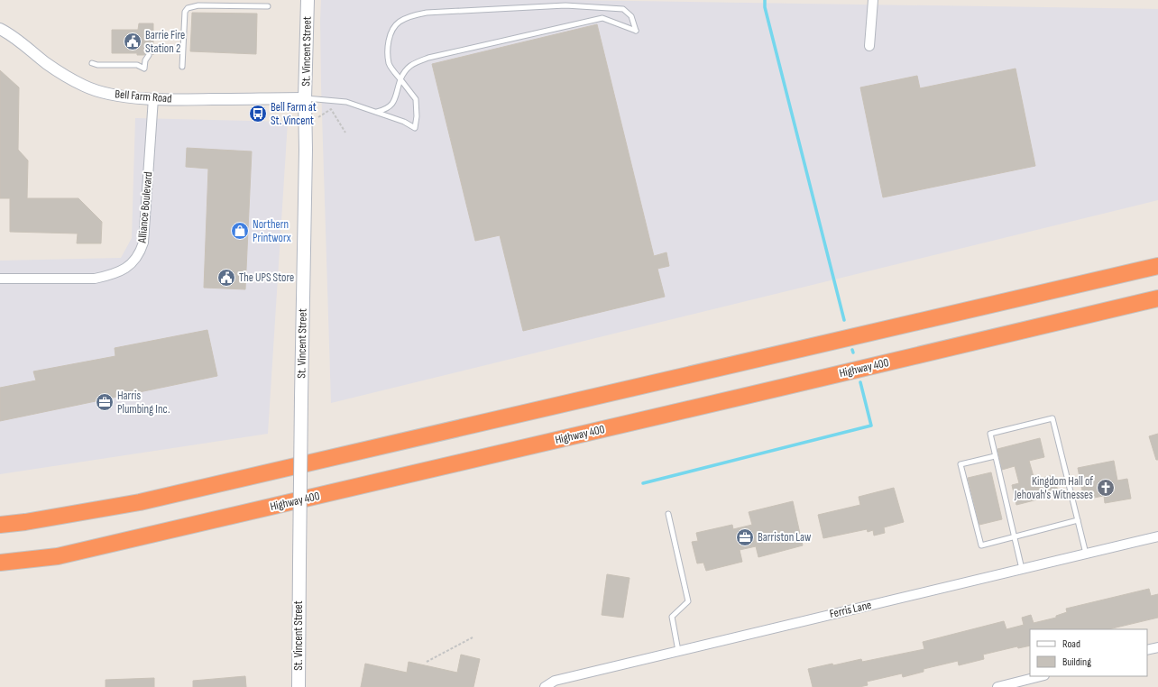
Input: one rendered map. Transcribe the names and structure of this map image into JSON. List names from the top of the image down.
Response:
{
  "streets": {
    "highway": ["Highway 400"],
    "main road": ["St. Vincent Street"],
    "street": ["Bell Farm Road", "Alliance Boulevard", "Ferris Lane"]
  },
  "crossings": [
    ["St. Vincent Street", "Bell Farm Road"],
    ["Bell Farm Road", "Alliance Boulevard"]
  ],
  "places": {
    "public building": ["Barrie Fire Station 2", "The UPS Store"],
    "bus stop": ["Bell Farm at St. Vincent"],
    "shop": ["Northern Printworx"],
    "office": ["Harris Plumbing Inc.", "Barriston Law"],
    "church": ["Kingdom Hall of Jehovah's Witnesses"]
  },
  "legend": ["Road", "Building"]
}
